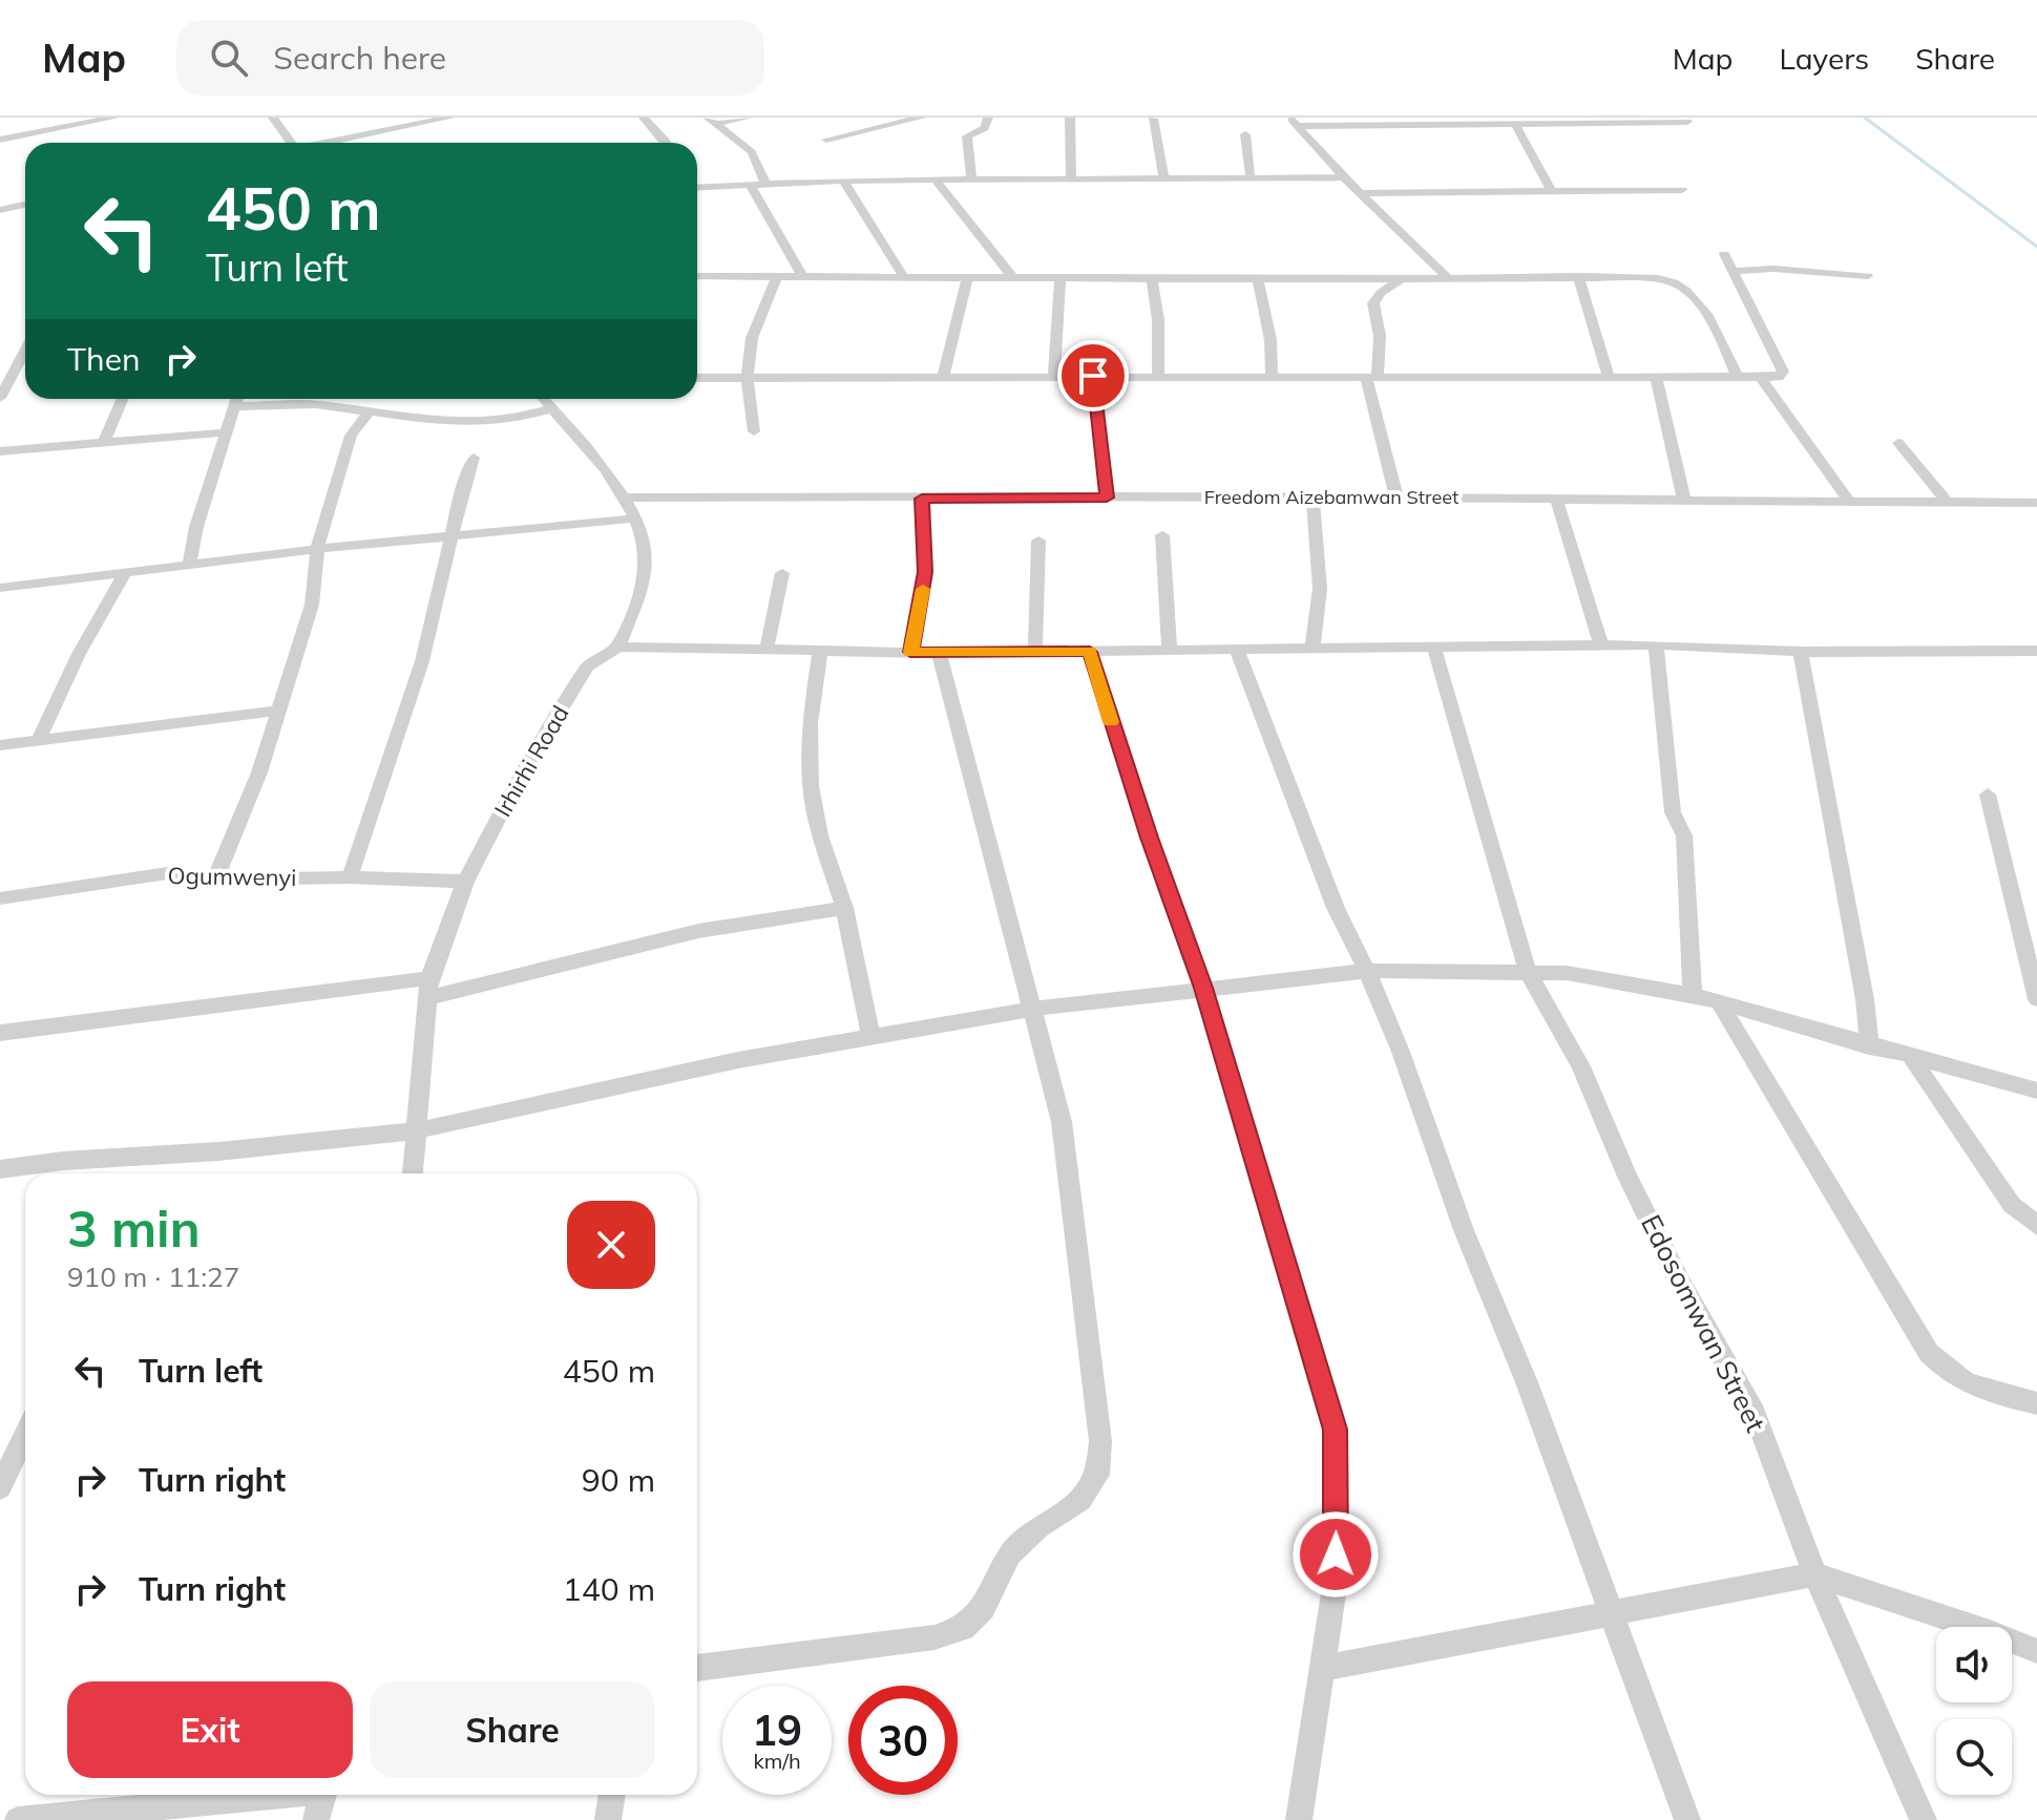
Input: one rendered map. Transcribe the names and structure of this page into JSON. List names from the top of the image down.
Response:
{
  "streets": {
    "street": [
      "Freedom Aizebamwan Street",
      "Irhirhi Road",
      "Ogumwenyi",
      "Edosomwan Street"
    ]
  },
  "crossings": [
    ["Irhirhi Road", "Ogumwenyi"]
  ],
  "page": {
    "header": "Map",
    "search": "Search here",
    "nav": ["Map", "Layers", "Share"],
    "turn": ["450 m", "Turn left"],
    "then": "Then",
    "heading": ["3 min", "910 m · 11:27"],
    "list": [
      {
        "name": "Turn left",
        "value": "450 m"
      },
      {
        "name": "Turn right",
        "value": "90 m"
      },
      {
        "name": "Turn right",
        "value": "140 m"
      }
    ],
    "buttons": ["Exit", "Share"],
    "speed": "19 km/h",
    "limit": "30"
  }
}
